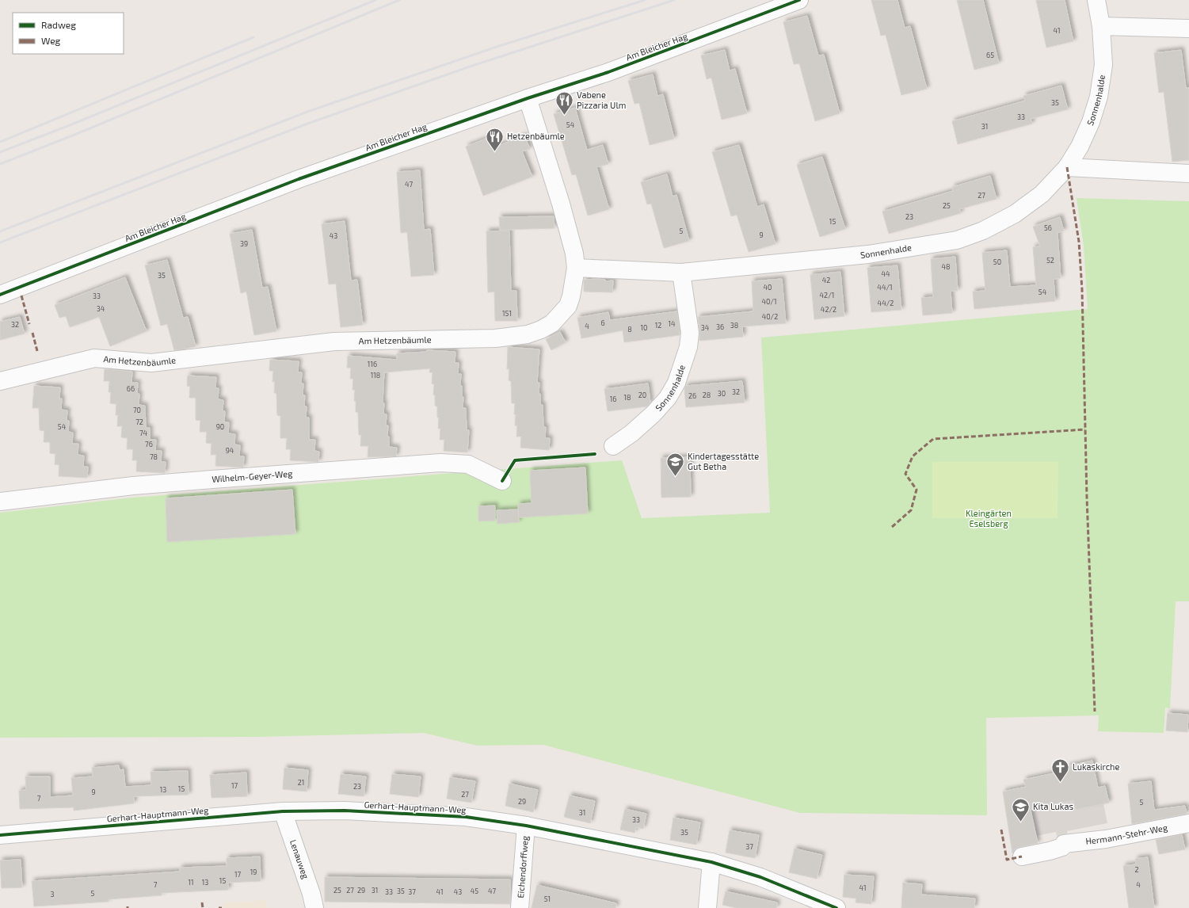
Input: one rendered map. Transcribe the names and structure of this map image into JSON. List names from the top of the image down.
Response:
{
  "streets": {
    "street": [
      "Am Bleicher Hag",
      "Sonnenhalde",
      "Am Hetzenbäumle",
      "Wilhelm-Geyer-Weg",
      "Gerhart-Hauptmann-Weg",
      "Hermann-Stehr-Weg",
      "Lenauweg",
      "Eichendorffweg"
    ]
  },
  "crossings": [
    ["Am Bleicher Hag", "Am Hetzenbäumle"],
    ["Sonnenhalde", "Am Hetzenbäumle"],
    ["Gerhart-Hauptmann-Weg", "Lenauweg"],
    ["Gerhart-Hauptmann-Weg", "Eichendorffweg"]
  ],
  "parks": ["Kleingärten Eselsberg"],
  "places": {
    "restaurant": ["Vabene Pizzaria Ulm", "Hetzenbäumle"],
    "school or university": ["Kindertagesstätte Gut Betha", "Kita Lukas"],
    "church": ["Lukaskirche"]
  },
  "house_numbers": [
    "41",
    "65",
    "35",
    "33",
    "54",
    "31",
    "47",
    "27",
    "25",
    "23",
    "15",
    "56",
    "5",
    "9",
    "43",
    "39",
    "52",
    "50",
    "48",
    "44",
    "35",
    "42",
    "40",
    "44/1",
    "54",
    "42/1",
    "33",
    "40/1",
    "44/2",
    "34",
    "42/2",
    "151",
    "40/2",
    "6",
    "14",
    "32",
    "12",
    "38",
    "4",
    "36",
    "10",
    "34",
    "8",
    "116",
    "118",
    "66",
    "32",
    "30",
    "20",
    "28",
    "26",
    "18",
    "16",
    "70",
    "72",
    "54",
    "90",
    "74",
    "76",
    "94",
    "78",
    "21",
    "17",
    "23",
    "15",
    "13",
    "9",
    "27",
    "7",
    "29",
    "5",
    "31",
    "33",
    "35",
    "37",
    "2",
    "19",
    "17",
    "15",
    "11",
    "13",
    "7",
    "4",
    "41",
    "25",
    "27",
    "29",
    "31",
    "35",
    "45",
    "47",
    "33",
    "37",
    "41",
    "43",
    "5",
    "3",
    "51"
  ],
  "legend": ["Radweg", "Weg"]
}
